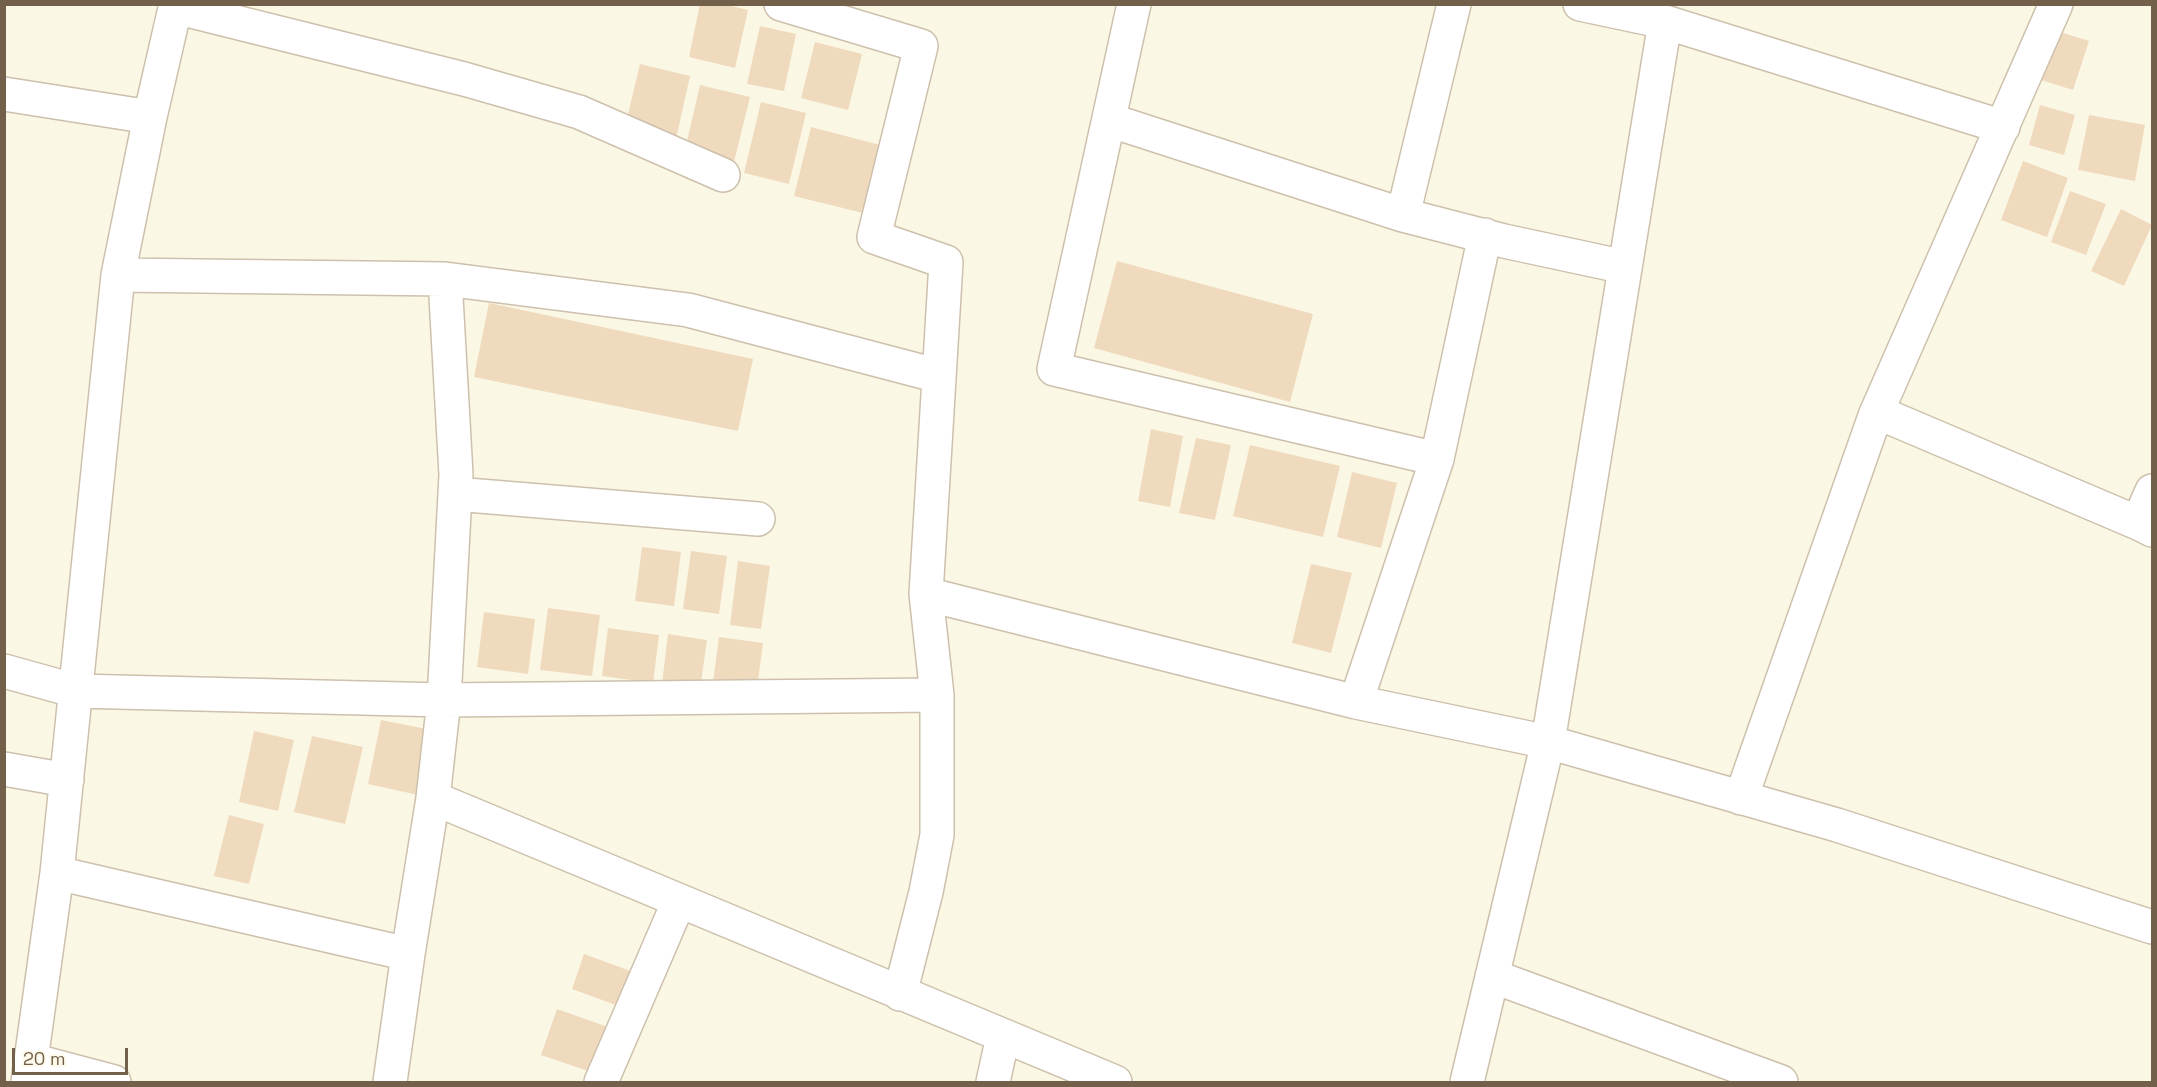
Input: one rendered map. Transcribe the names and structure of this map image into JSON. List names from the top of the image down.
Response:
{
  "scale_bar": "20 m"
}
